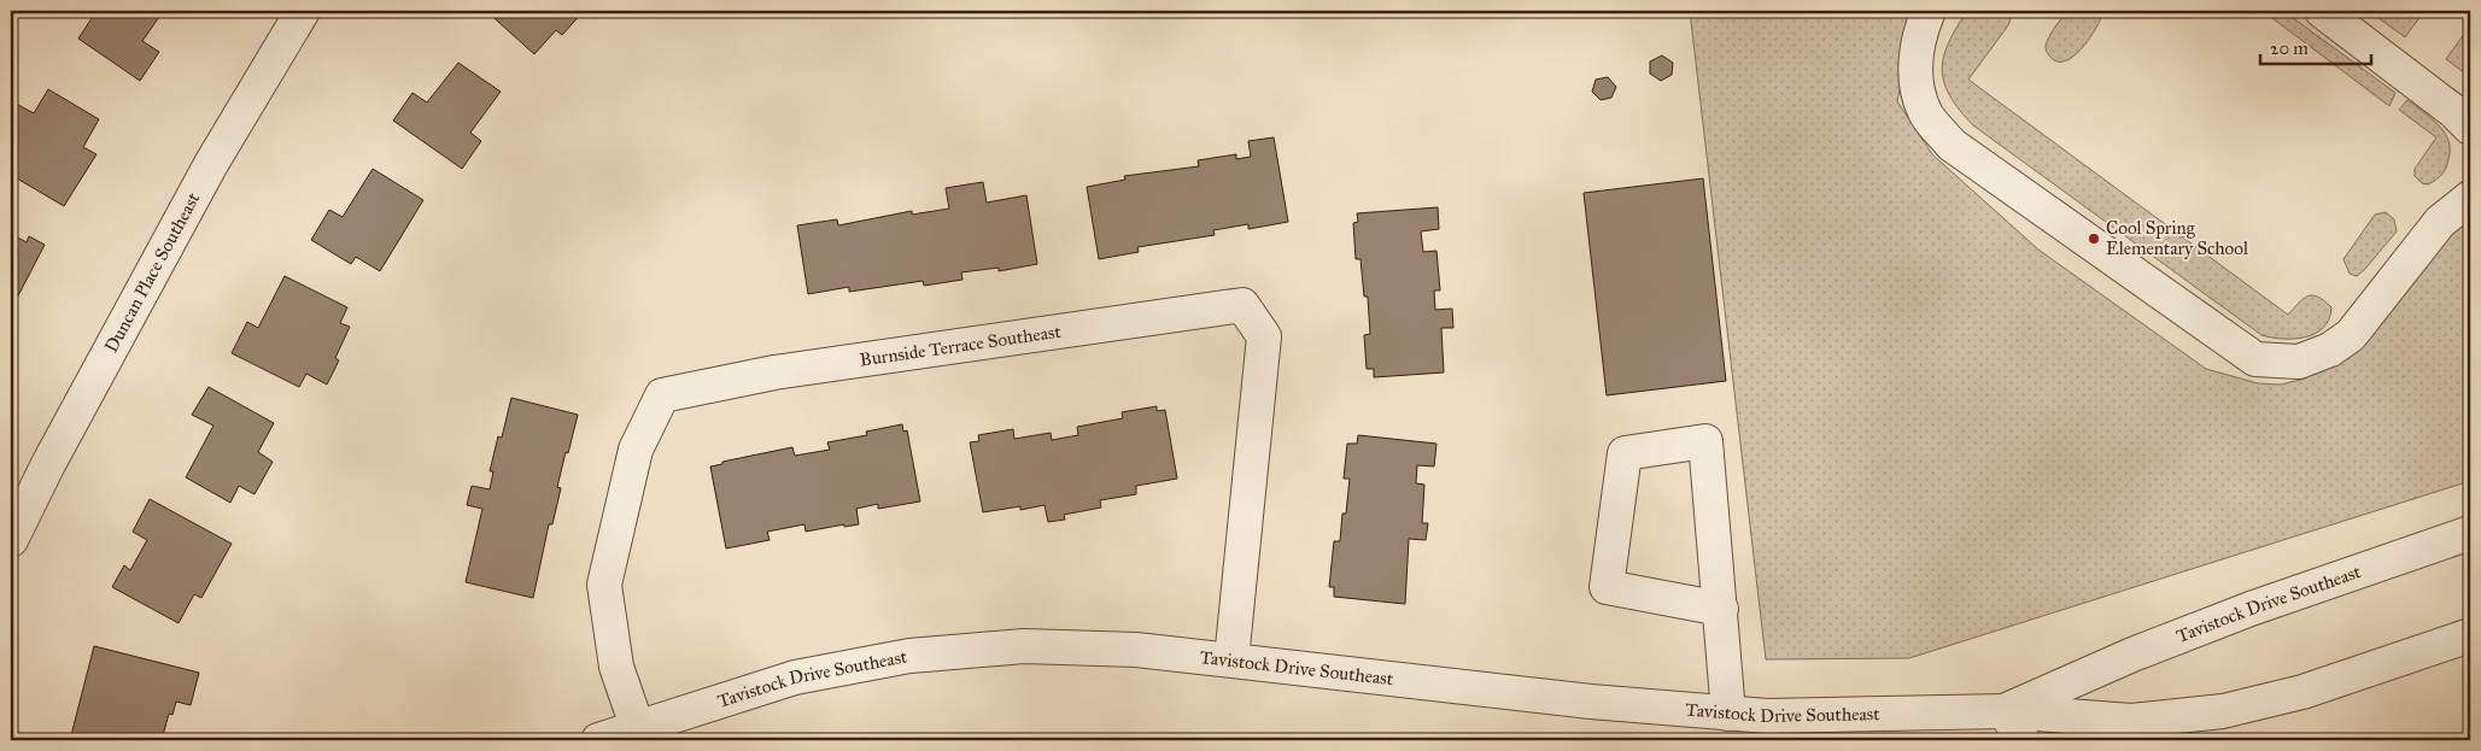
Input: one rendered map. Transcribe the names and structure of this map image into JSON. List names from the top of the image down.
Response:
{
  "streets": {
    "street": ["Duncan Place Southeast", "Burnside Terrace Southeast", "Tavistock Drive Southeast"]
  },
  "crossings": [
    ["Burnside Terrace Southeast", "Tavistock Drive Southeast"]
  ],
  "places": ["Cool Spring Elementary School"],
  "scale_bar": "20 m"
}
